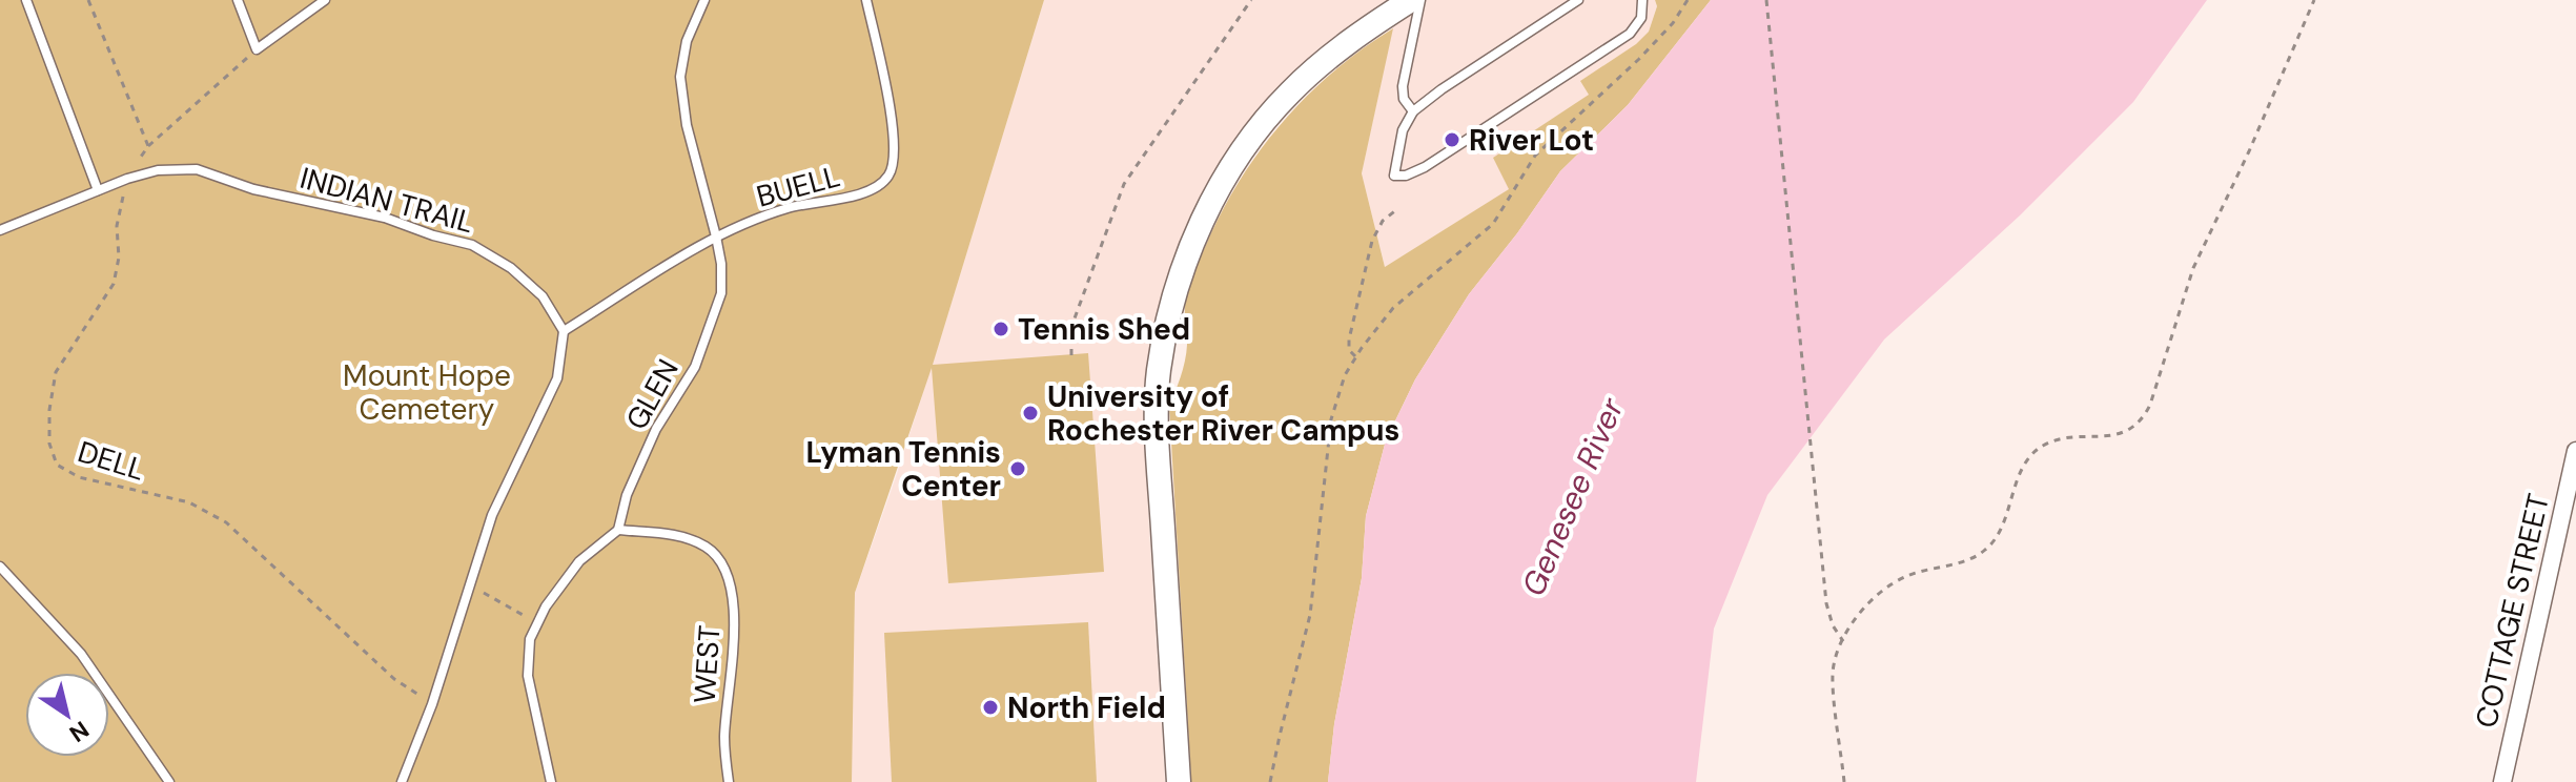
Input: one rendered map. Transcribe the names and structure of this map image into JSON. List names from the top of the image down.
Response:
{
  "streets": {
    "street": ["COTTAGE STREET"],
    "lane": [
      "BUELL",
      "INDIAN TRAIL",
      "GLEN",
      "WEST"
    ],
    "path": ["DELL"]
  },
  "crossings": [
    ["BUELL", "INDIAN TRAIL"],
    ["BUELL", "GLEN"],
    ["INDIAN TRAIL", "DELL"],
    ["GLEN", "WEST"]
  ],
  "water": ["Genesee River"],
  "parks": ["Mount Hope Cemetery"],
  "places": [
    "River Lot",
    "Tennis Shed",
    "University of Rochester River Campus",
    "Lyman Tennis Center",
    "North Field"
  ],
  "north": "bottom right"
}
